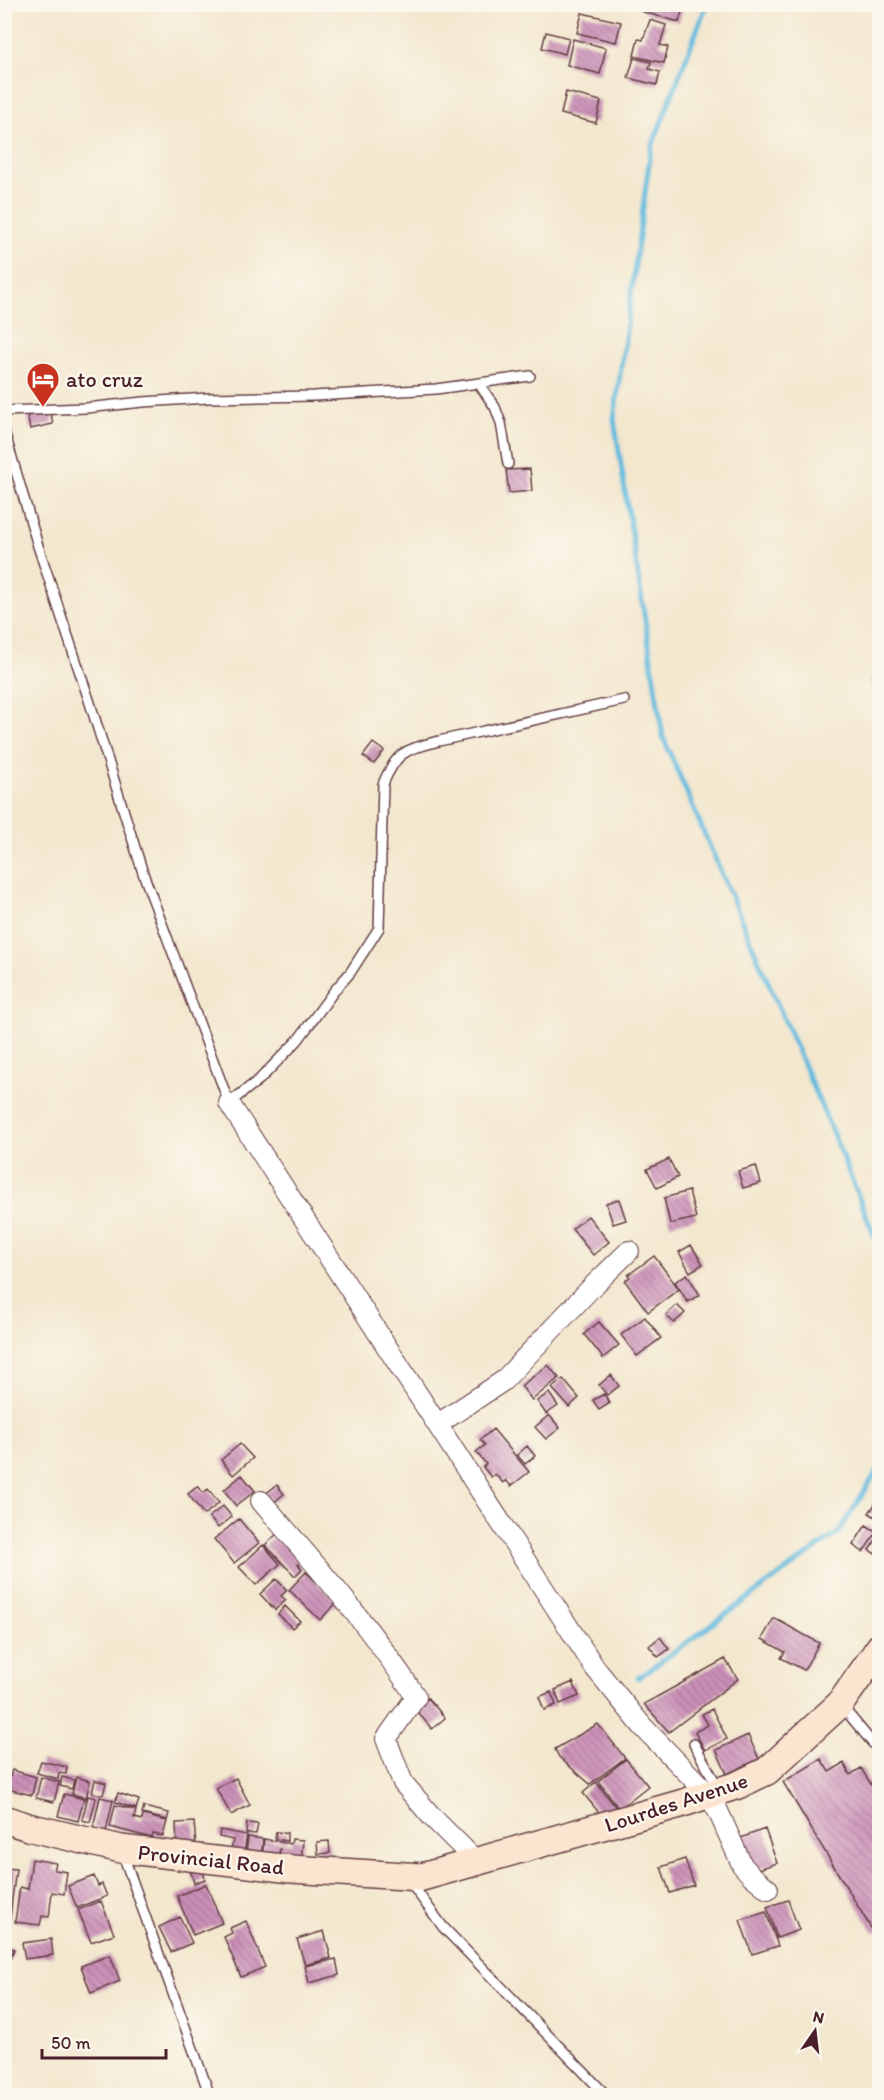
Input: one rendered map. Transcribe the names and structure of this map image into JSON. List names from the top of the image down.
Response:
{
  "streets": {
    "main road": ["Lourdes Avenue", "Provincial Road"]
  },
  "crossings": [
    ["Lourdes Avenue", "Provincial Road"]
  ],
  "places": {
    "hotel": ["ato cruz"]
  },
  "scale_bar": "50 m",
  "north": "top"
}
